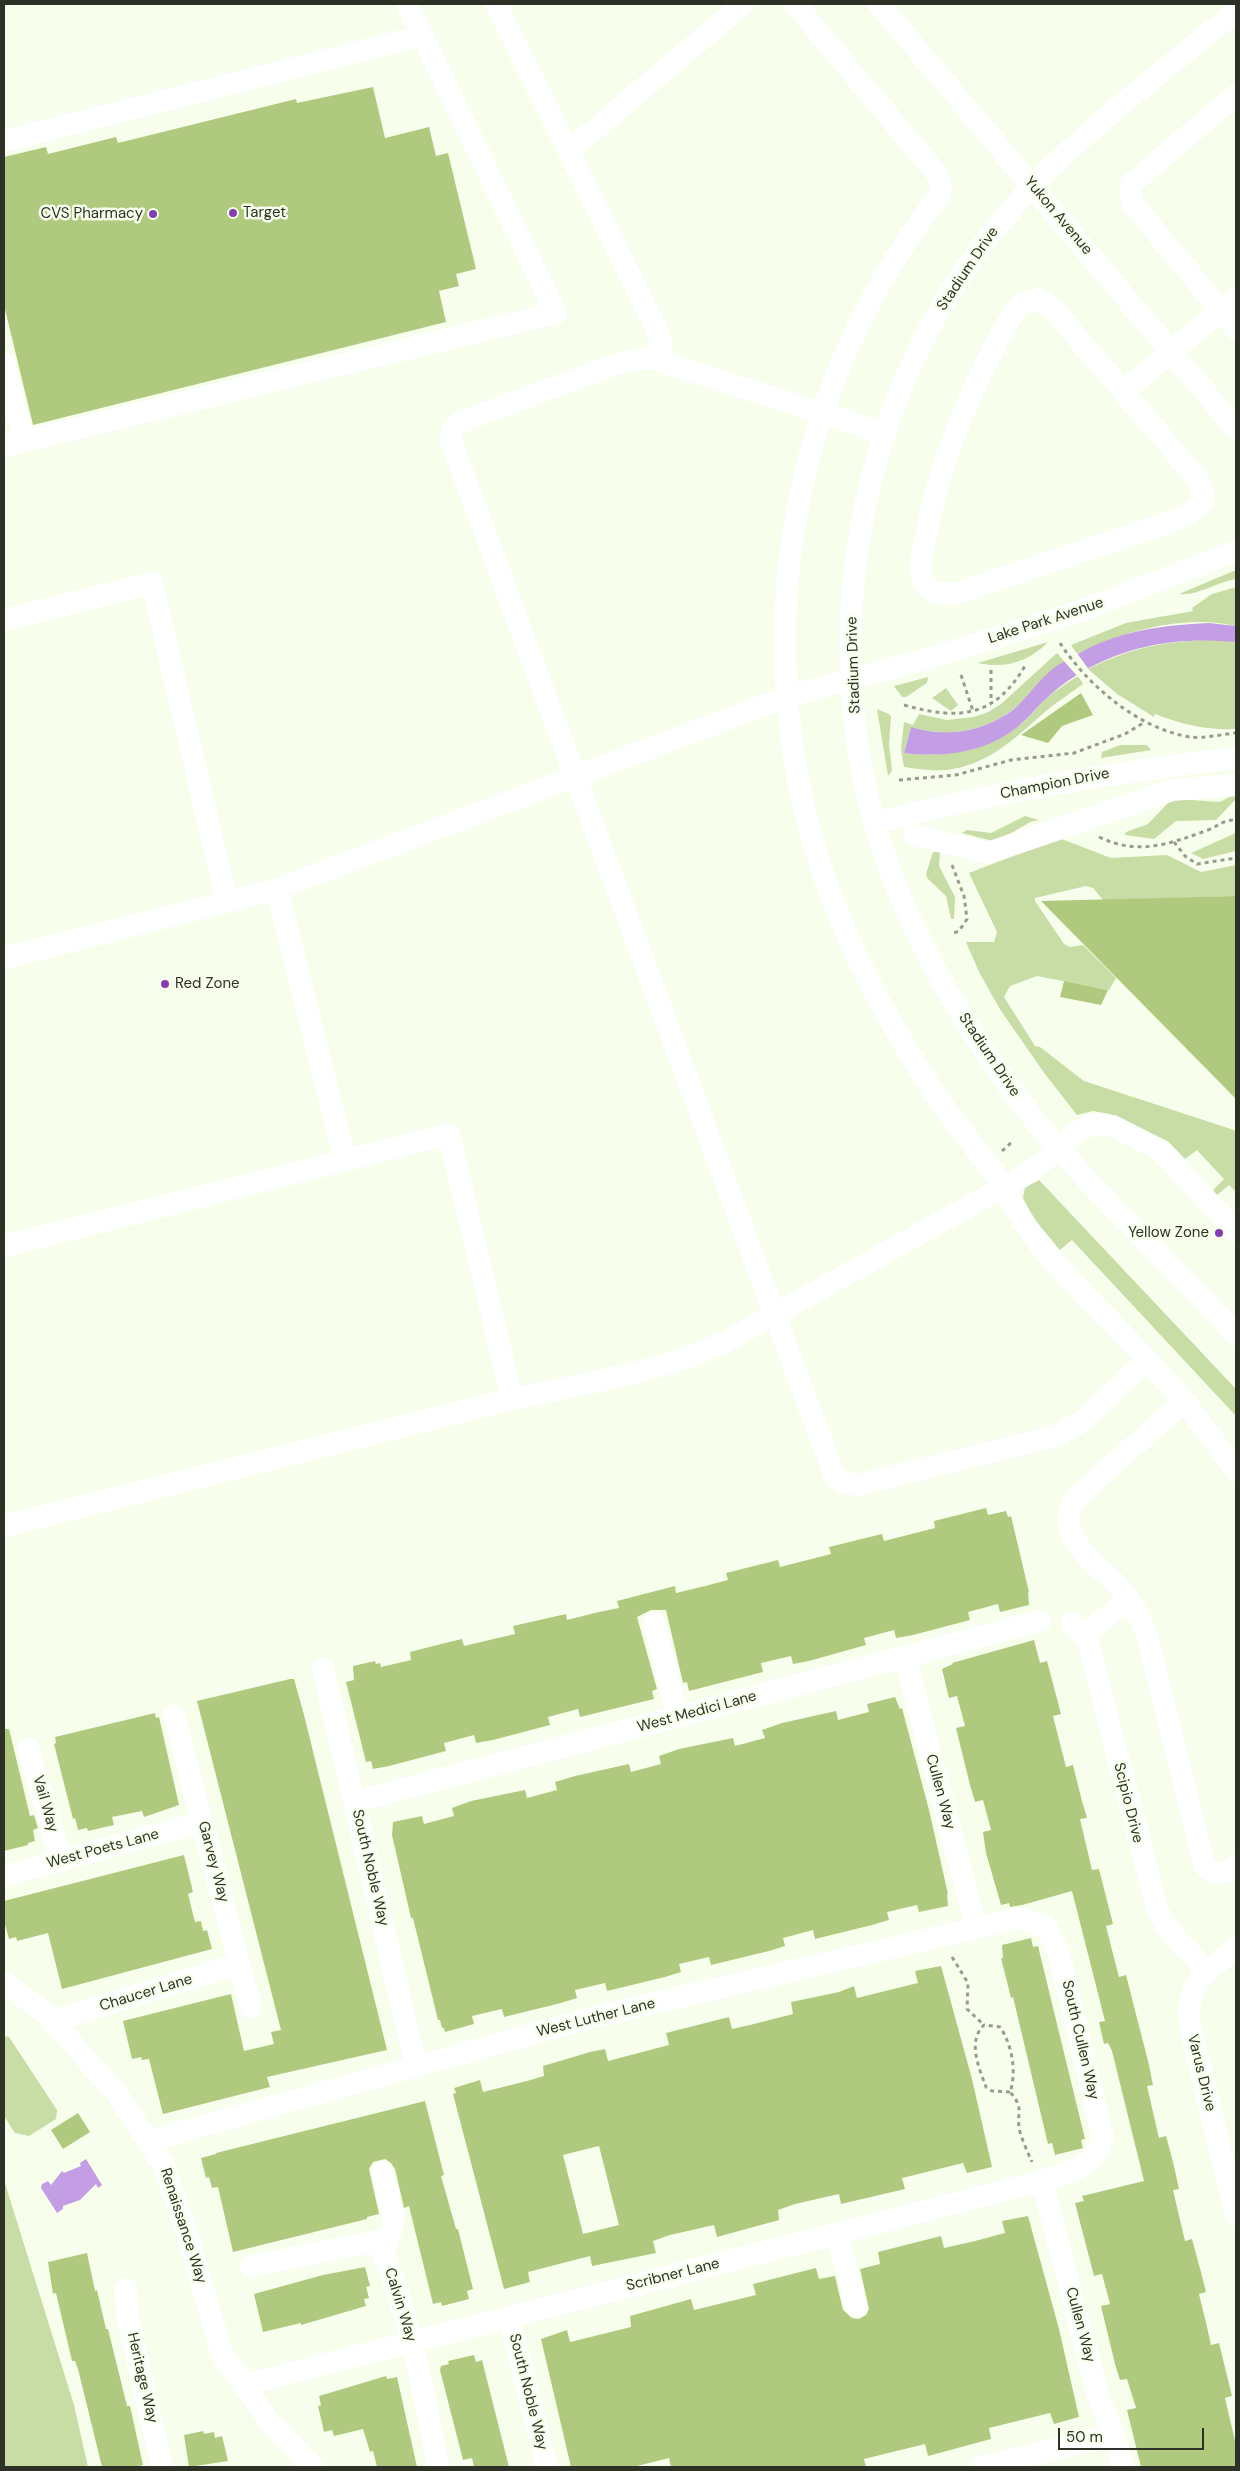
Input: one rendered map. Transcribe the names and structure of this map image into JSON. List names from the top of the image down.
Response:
{
  "streets": {
    "street": [
      "Yukon Avenue",
      "Stadium Drive",
      "Lake Park Avenue",
      "Champion Drive",
      "West Medici Lane",
      "Cullen Way",
      "Scipio Drive",
      "Vail Way",
      "West Poets Lane",
      "Garvey Way",
      "South Noble Way",
      "Chaucer Lane",
      "West Luther Lane",
      "South Cullen Way",
      "Varus Drive",
      "Renaissance Way",
      "Scribner Lane",
      "Calvin Way",
      "Heritage Way"
    ]
  },
  "crossings": [
    ["Yukon Avenue", "Stadium Drive"],
    ["Stadium Drive", "Lake Park Avenue"],
    ["Stadium Drive", "Champion Drive"],
    ["West Medici Lane", "Cullen Way"],
    ["West Medici Lane", "South Noble Way"],
    ["Cullen Way", "West Luther Lane"],
    ["Cullen Way", "Scribner Lane"],
    ["Scipio Drive", "Varus Drive"],
    ["Vail Way", "West Poets Lane"],
    ["West Poets Lane", "Garvey Way"],
    ["Garvey Way", "Chaucer Lane"],
    ["South Noble Way", "West Luther Lane"],
    ["South Noble Way", "Scribner Lane"],
    ["Chaucer Lane", "Renaissance Way"],
    ["West Luther Lane", "South Cullen Way"],
    ["West Luther Lane", "Renaissance Way"],
    ["South Cullen Way", "Scribner Lane"],
    ["Renaissance Way", "Scribner Lane"],
    ["Scribner Lane", "Calvin Way"]
  ],
  "places": [
    "Target",
    "CVS Pharmacy",
    "Red Zone",
    "Yellow Zone"
  ],
  "scale_bar": "50 m"
}
